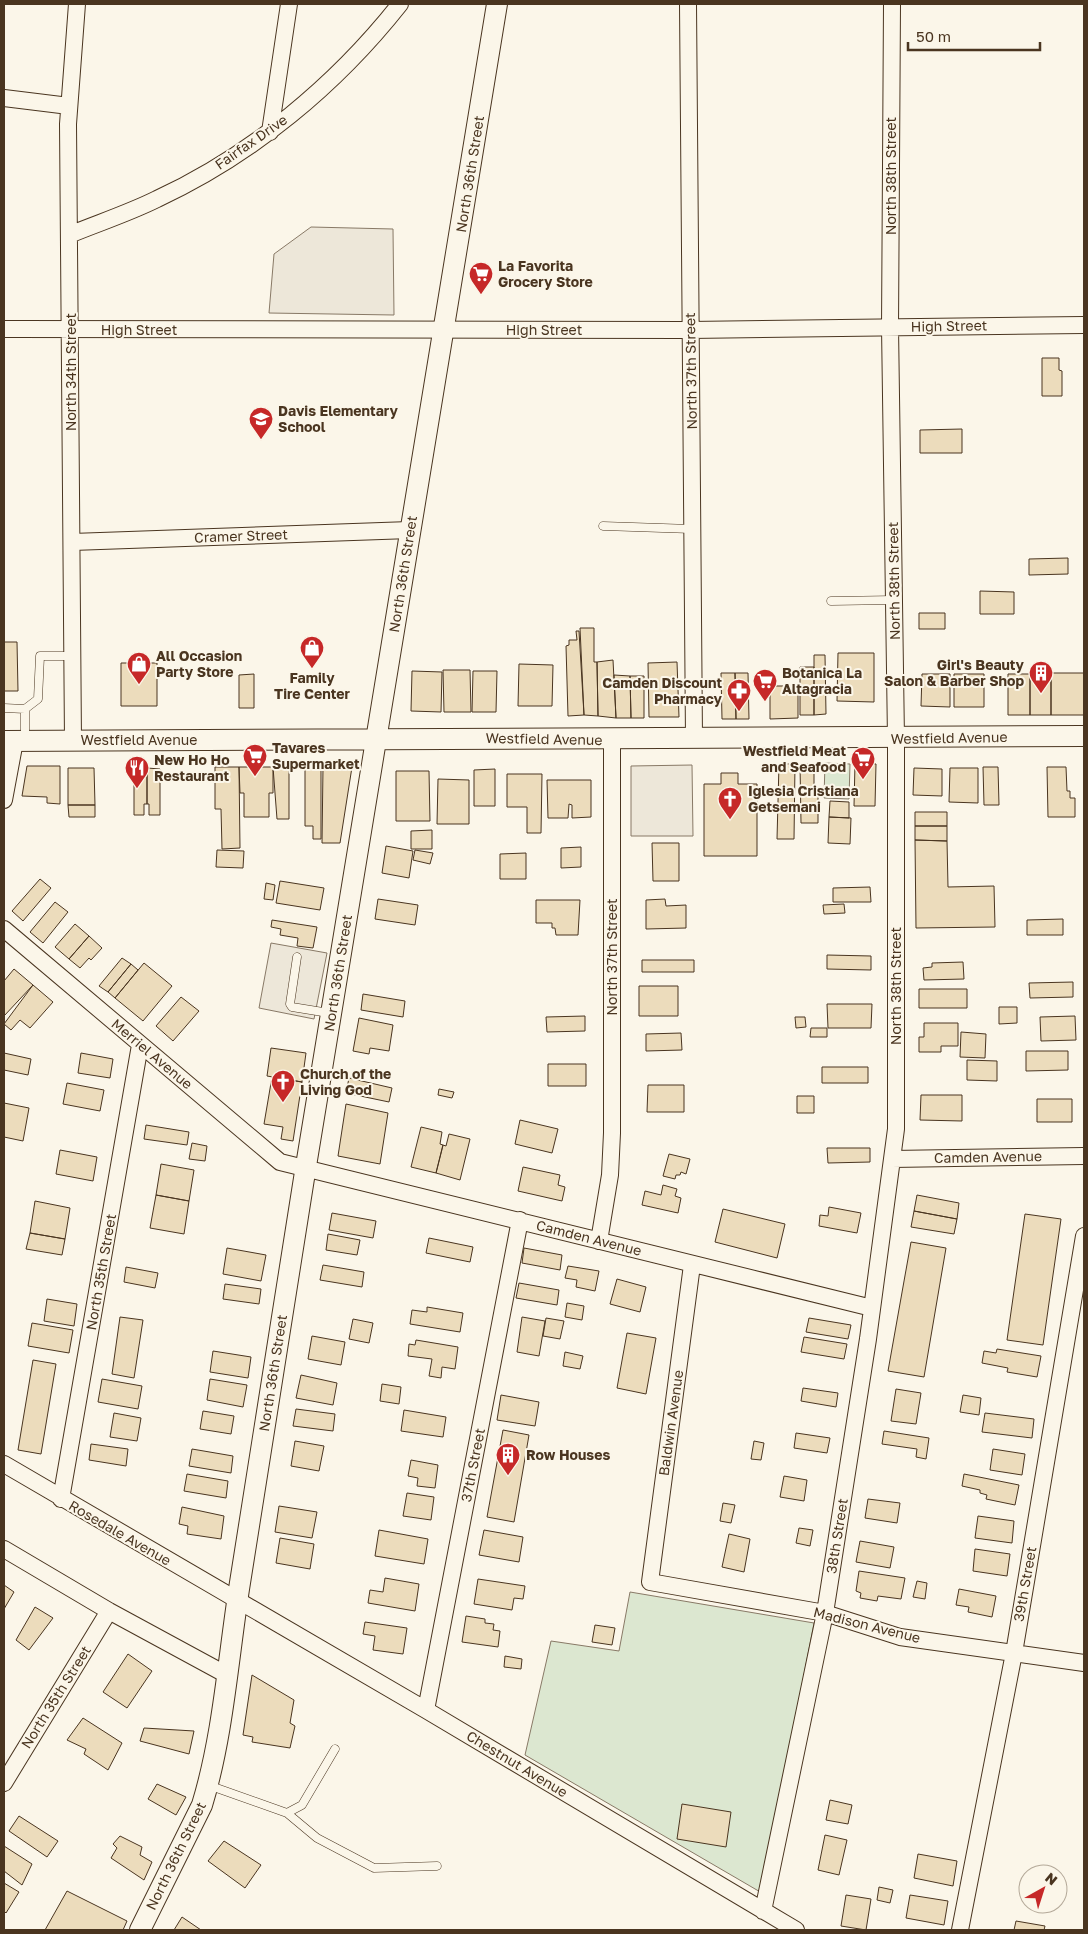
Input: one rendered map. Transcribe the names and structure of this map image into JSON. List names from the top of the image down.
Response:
{
  "streets": {
    "street": [
      "Fairfax Drive",
      "North 36th Street",
      "North 38th Street",
      "High Street",
      "North 37th Street",
      "North 34th Street",
      "Cramer Street",
      "Westfield Avenue",
      "Merriel Avenue",
      "Camden Avenue",
      "North 35th Street",
      "Baldwin Avenue",
      "37th Street",
      "Rosedale Avenue",
      "38th Street",
      "39th Street",
      "Madison Avenue",
      "Chestnut Avenue"
    ]
  },
  "crossings": [
    ["Fairfax Drive", "North 34th Street"],
    ["North 36th Street", "High Street"],
    ["North 36th Street", "Cramer Street"],
    ["North 36th Street", "Westfield Avenue"],
    ["North 36th Street", "Merriel Avenue"],
    ["North 36th Street", "Camden Avenue"],
    ["North 36th Street", "Rosedale Avenue"],
    ["North 36th Street", "Chestnut Avenue"],
    ["North 38th Street", "High Street"],
    ["North 38th Street", "Westfield Avenue"],
    ["North 38th Street", "Camden Avenue"],
    ["North 38th Street", "38th Street"],
    ["High Street", "North 37th Street"],
    ["High Street", "North 34th Street"],
    ["North 37th Street", "Westfield Avenue"],
    ["North 37th Street", "Camden Avenue"],
    ["North 34th Street", "Cramer Street"],
    ["North 34th Street", "Westfield Avenue"],
    ["Merriel Avenue", "Camden Avenue"],
    ["Merriel Avenue", "North 35th Street"],
    ["Camden Avenue", "Baldwin Avenue"],
    ["Camden Avenue", "37th Street"],
    ["Camden Avenue", "38th Street"],
    ["North 35th Street", "Rosedale Avenue"],
    ["Baldwin Avenue", "Madison Avenue"],
    ["37th Street", "Chestnut Avenue"],
    ["Rosedale Avenue", "Chestnut Avenue"],
    ["38th Street", "Madison Avenue"],
    ["38th Street", "Chestnut Avenue"],
    ["39th Street", "Madison Avenue"]
  ],
  "places": {
    "supermarket": [
      "La Favorita Grocery Store",
      "Botanica La Altagracia",
      "Tavares Supermarket",
      "Westfield Meat and Seafood"
    ],
    "school or university": ["Davis Elementary School"],
    "shop": ["Family Tire Center", "All Occasion Party Store"],
    "building": ["Girl's Beauty Salon & Barber Shop", "Row Houses"],
    "pharmacy": ["Camden Discount Pharmacy"],
    "restaurant": ["New Ho Ho Restaurant"],
    "church": ["Iglesia Cristiana Getsemani", "Church of the Living God"]
  },
  "scale_bar": "50 m",
  "north": "top right"
}
